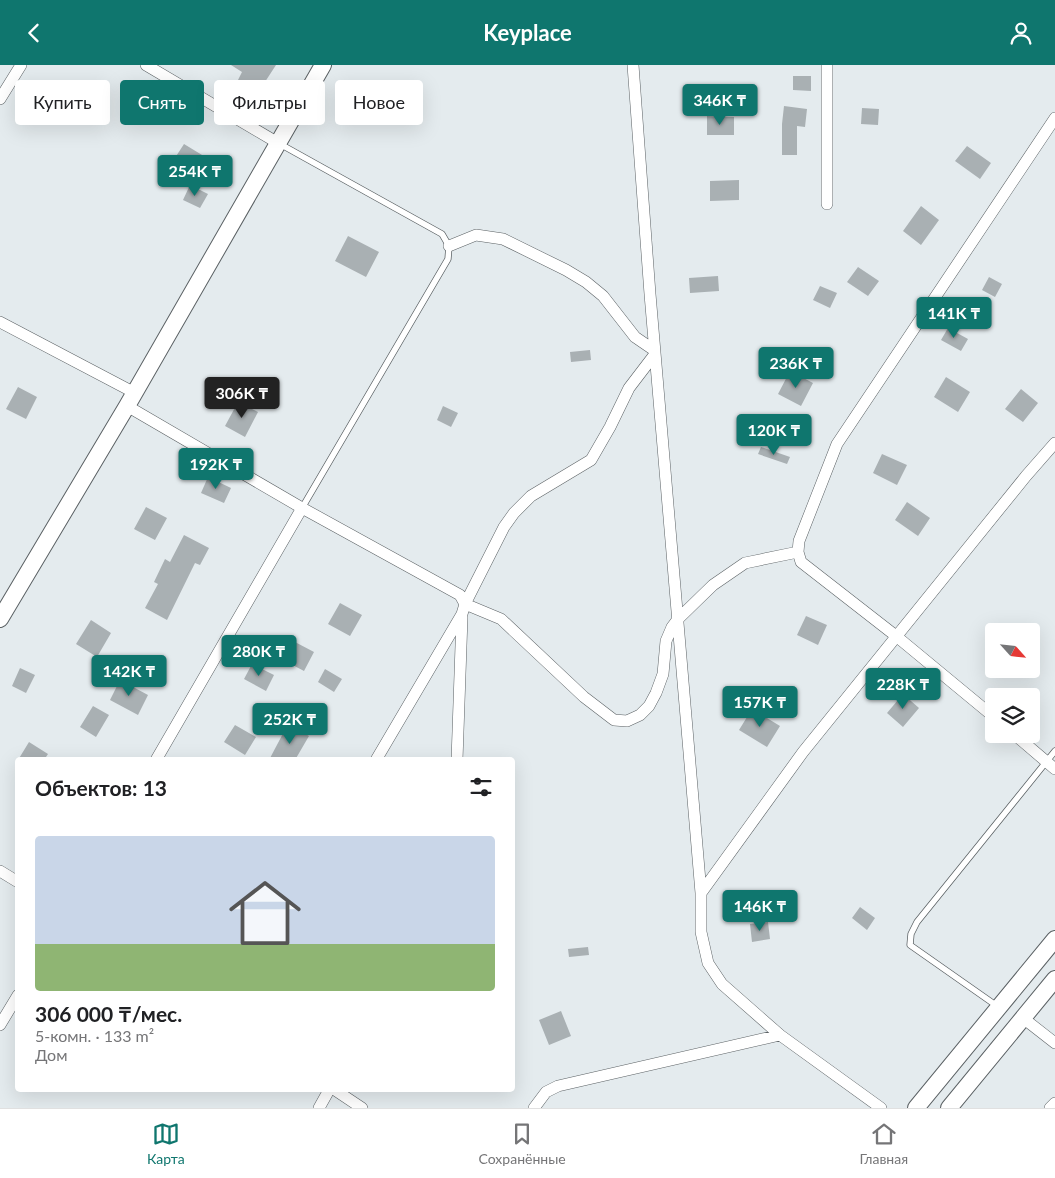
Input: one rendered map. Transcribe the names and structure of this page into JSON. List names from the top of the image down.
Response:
{
  "north": "bottom right",
  "page": {
    "header": "Keyplace",
    "chip": [
      "Купить",
      "Снять",
      "Фильтры",
      "Новое"
    ],
    "price": [
      "346K ₸",
      "254K ₸",
      "141K ₸",
      "236K ₸",
      "306K ₸",
      "120K ₸",
      "192K ₸",
      "280K ₸",
      "142K ₸",
      "228K ₸",
      "157K ₸",
      "252K ₸",
      "146K ₸"
    ],
    "heading": "Объектов: 13",
    "list": [
      {
        "name": "306 000 ₸/мес.",
        "note": "5-комн. · 133 m² · Дом"
      }
    ],
    "tabs": ["Карта", "Сохранённые", "Главная"]
  }
}
